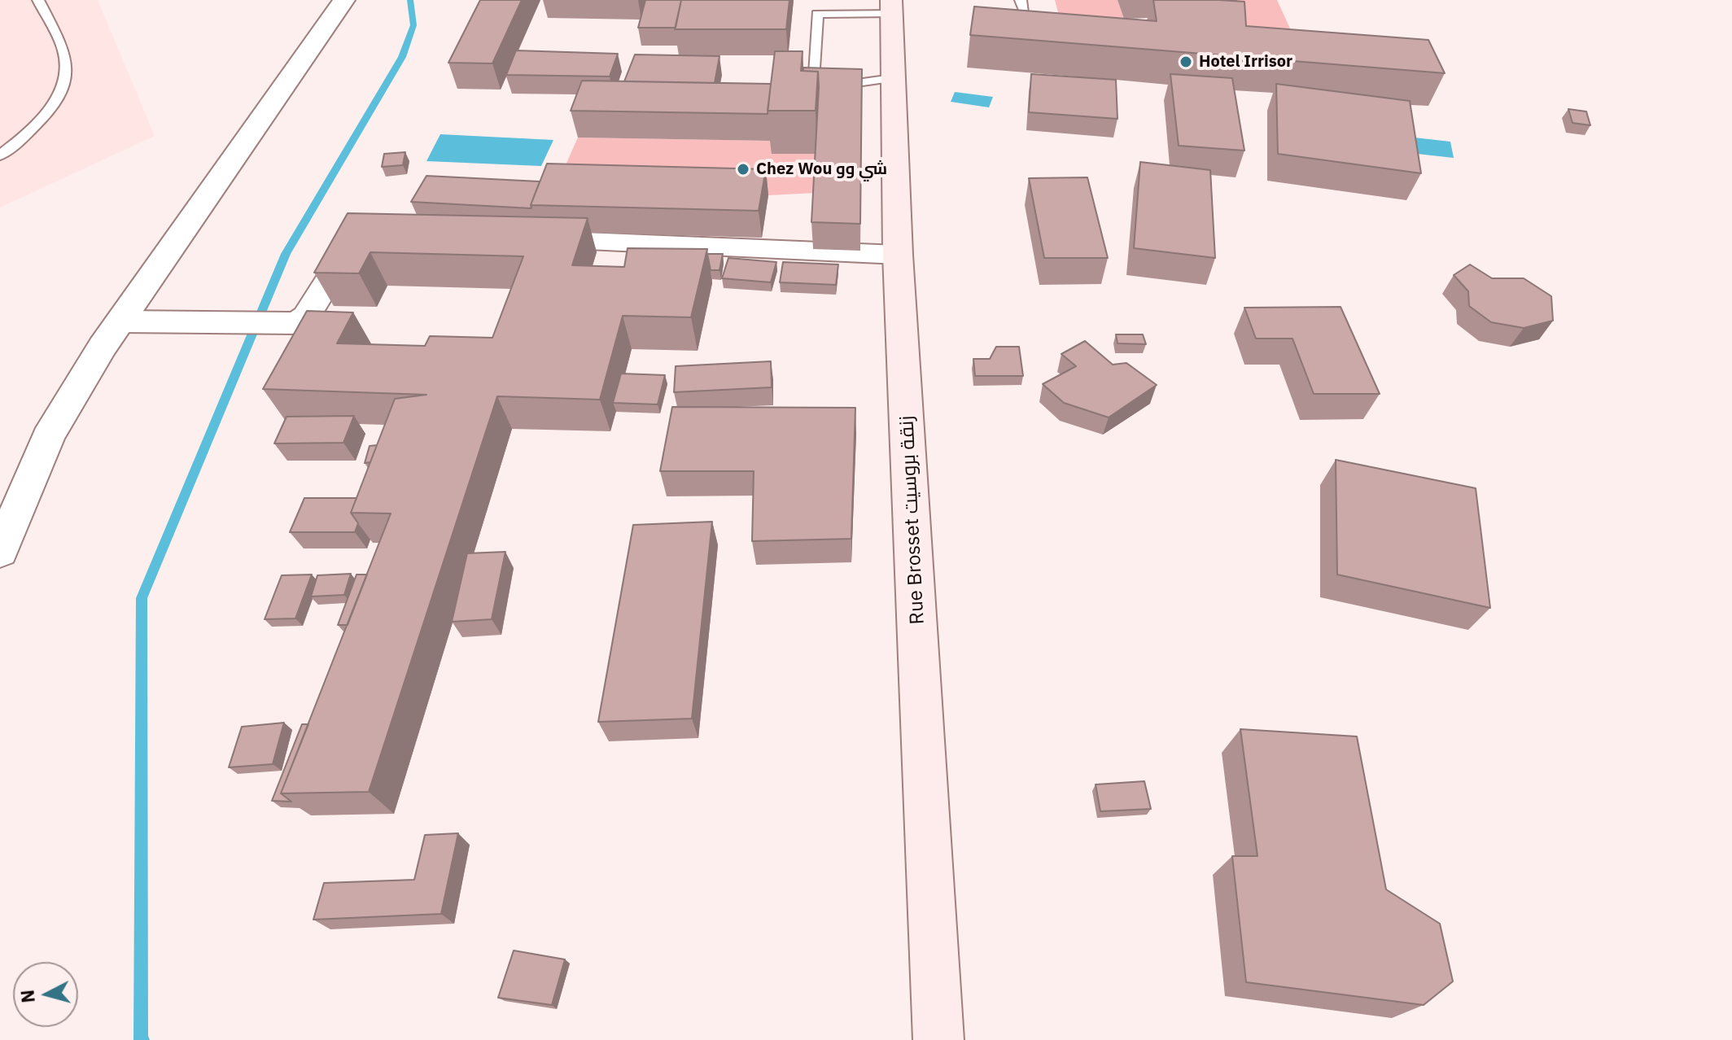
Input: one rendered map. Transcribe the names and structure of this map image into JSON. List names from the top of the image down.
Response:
{
  "streets": {
    "main road": ["Rue Brosset زنقة بروسيت"]
  },
  "places": ["Hotel Irrisor", "Chez Wou شي وو"],
  "north": "left"
}
